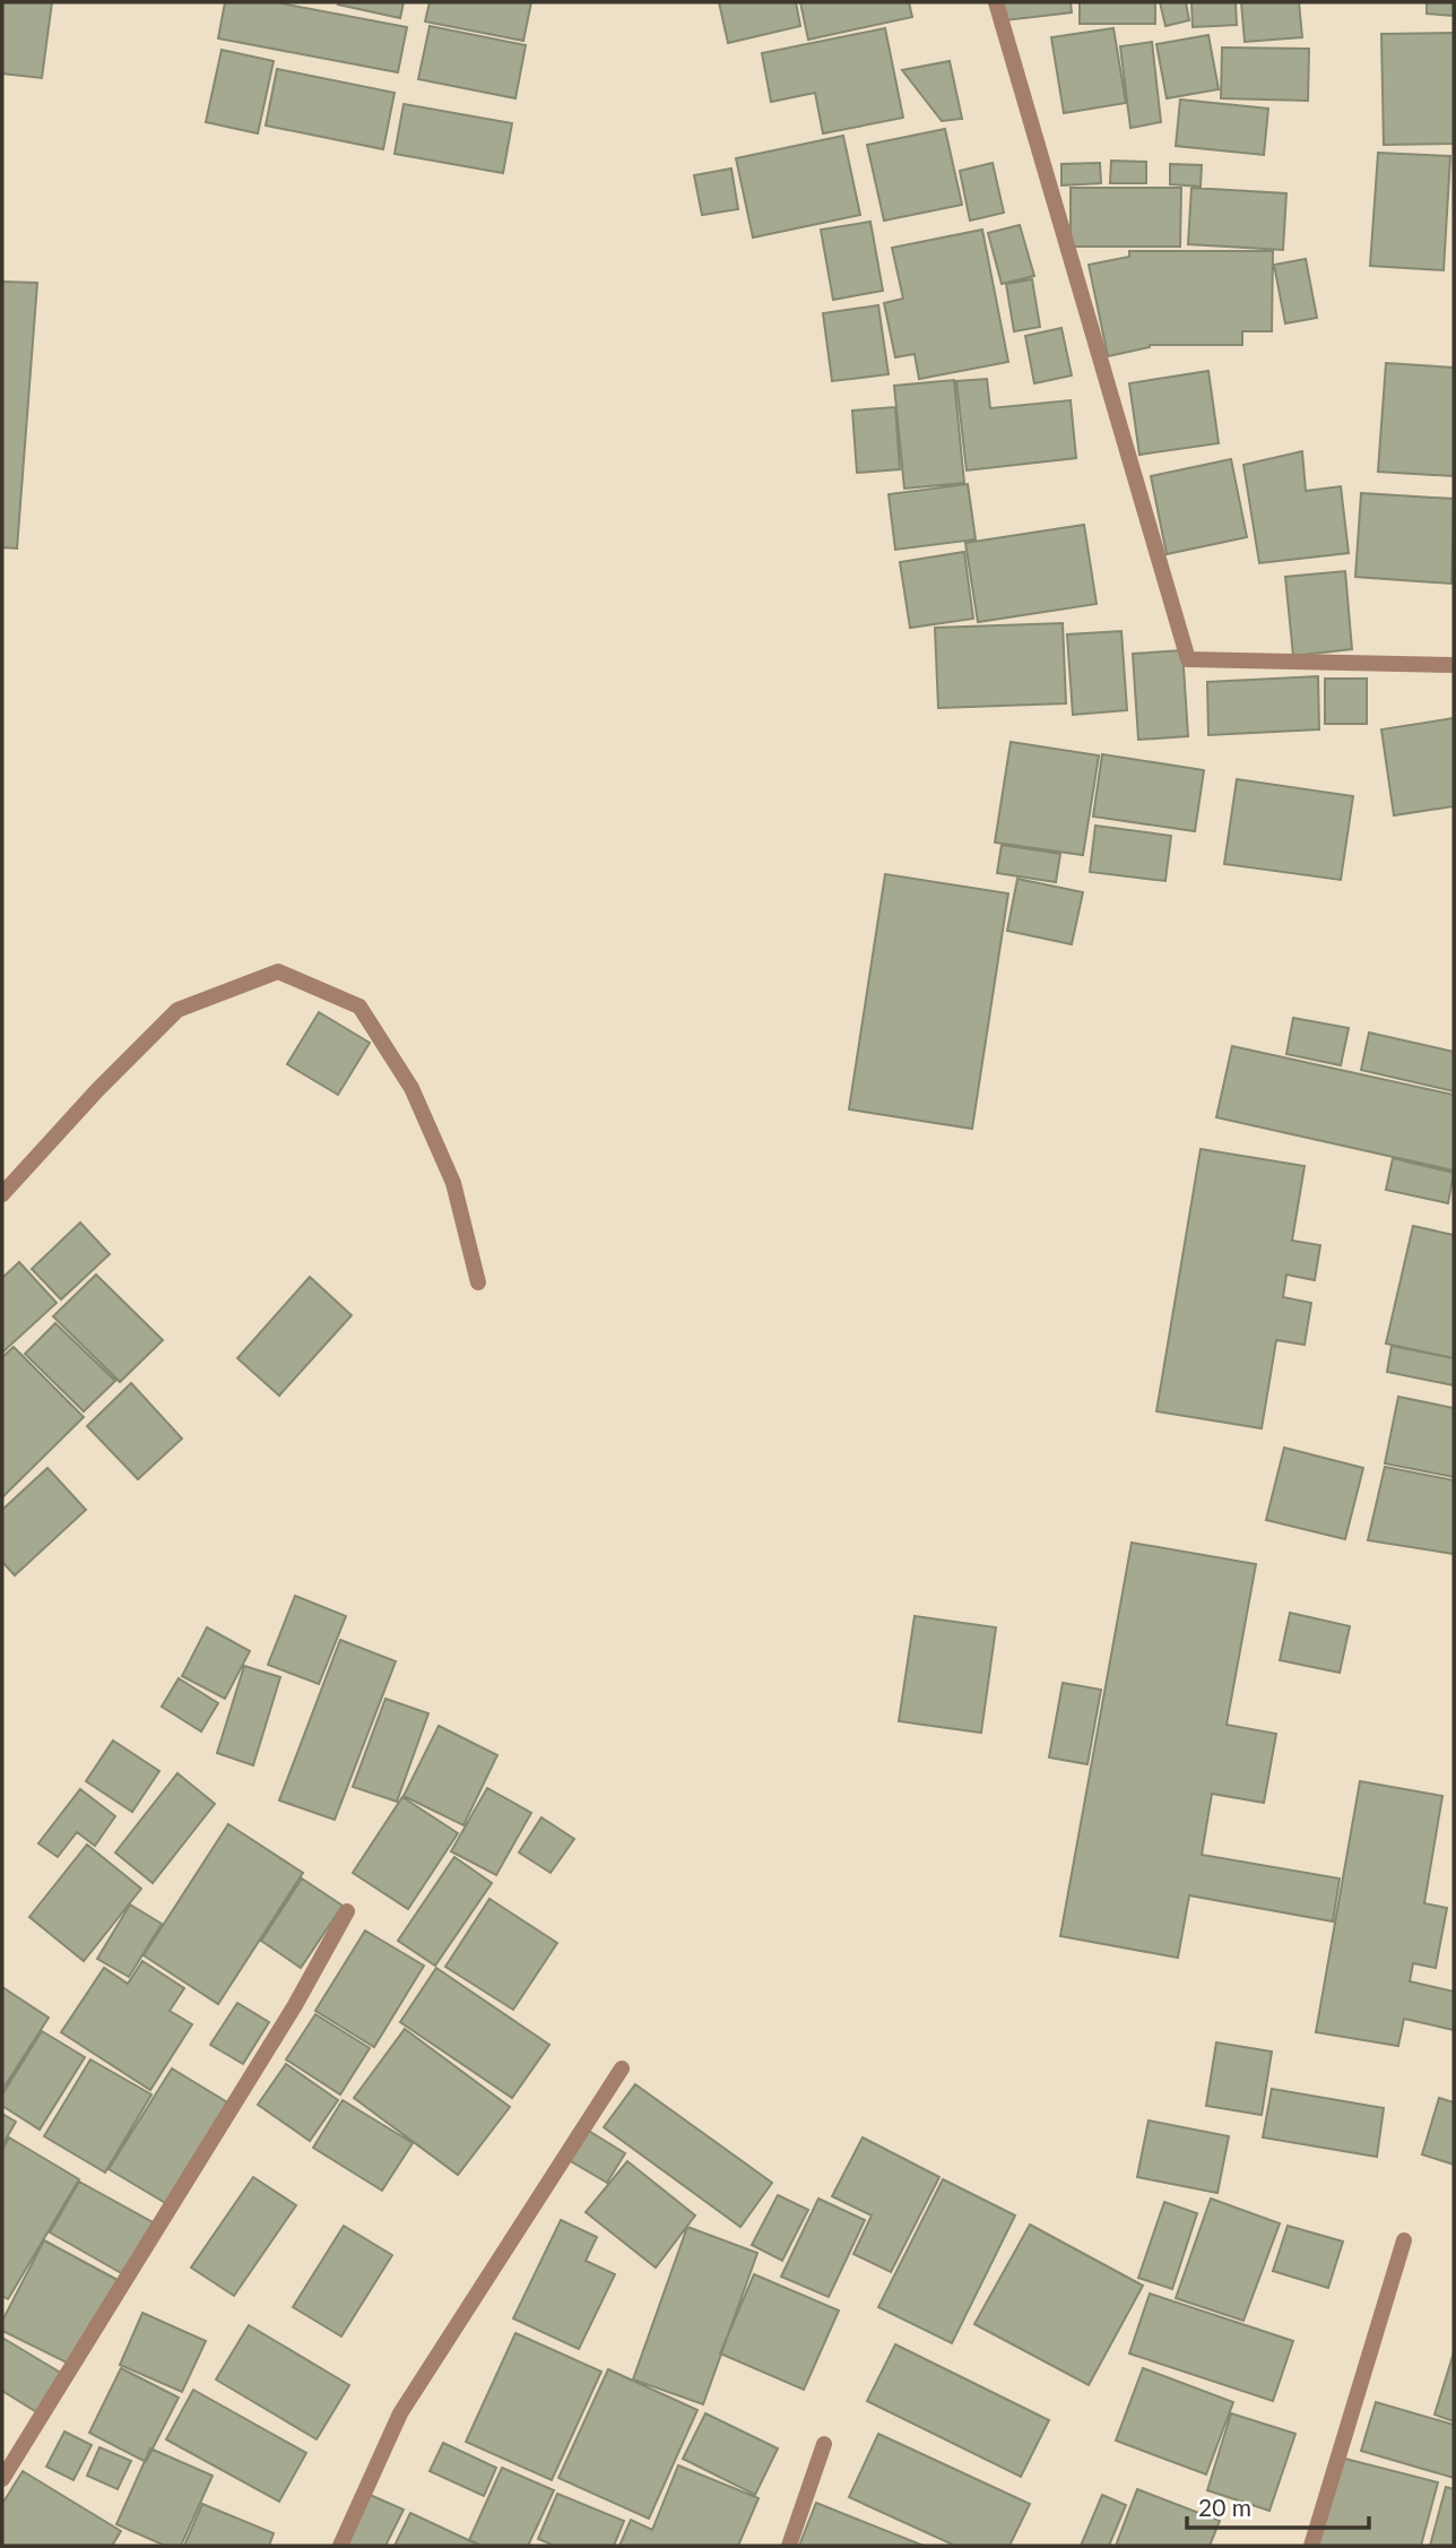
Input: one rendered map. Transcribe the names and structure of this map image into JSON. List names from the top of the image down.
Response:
{
  "scale_bar": "20 m"
}
